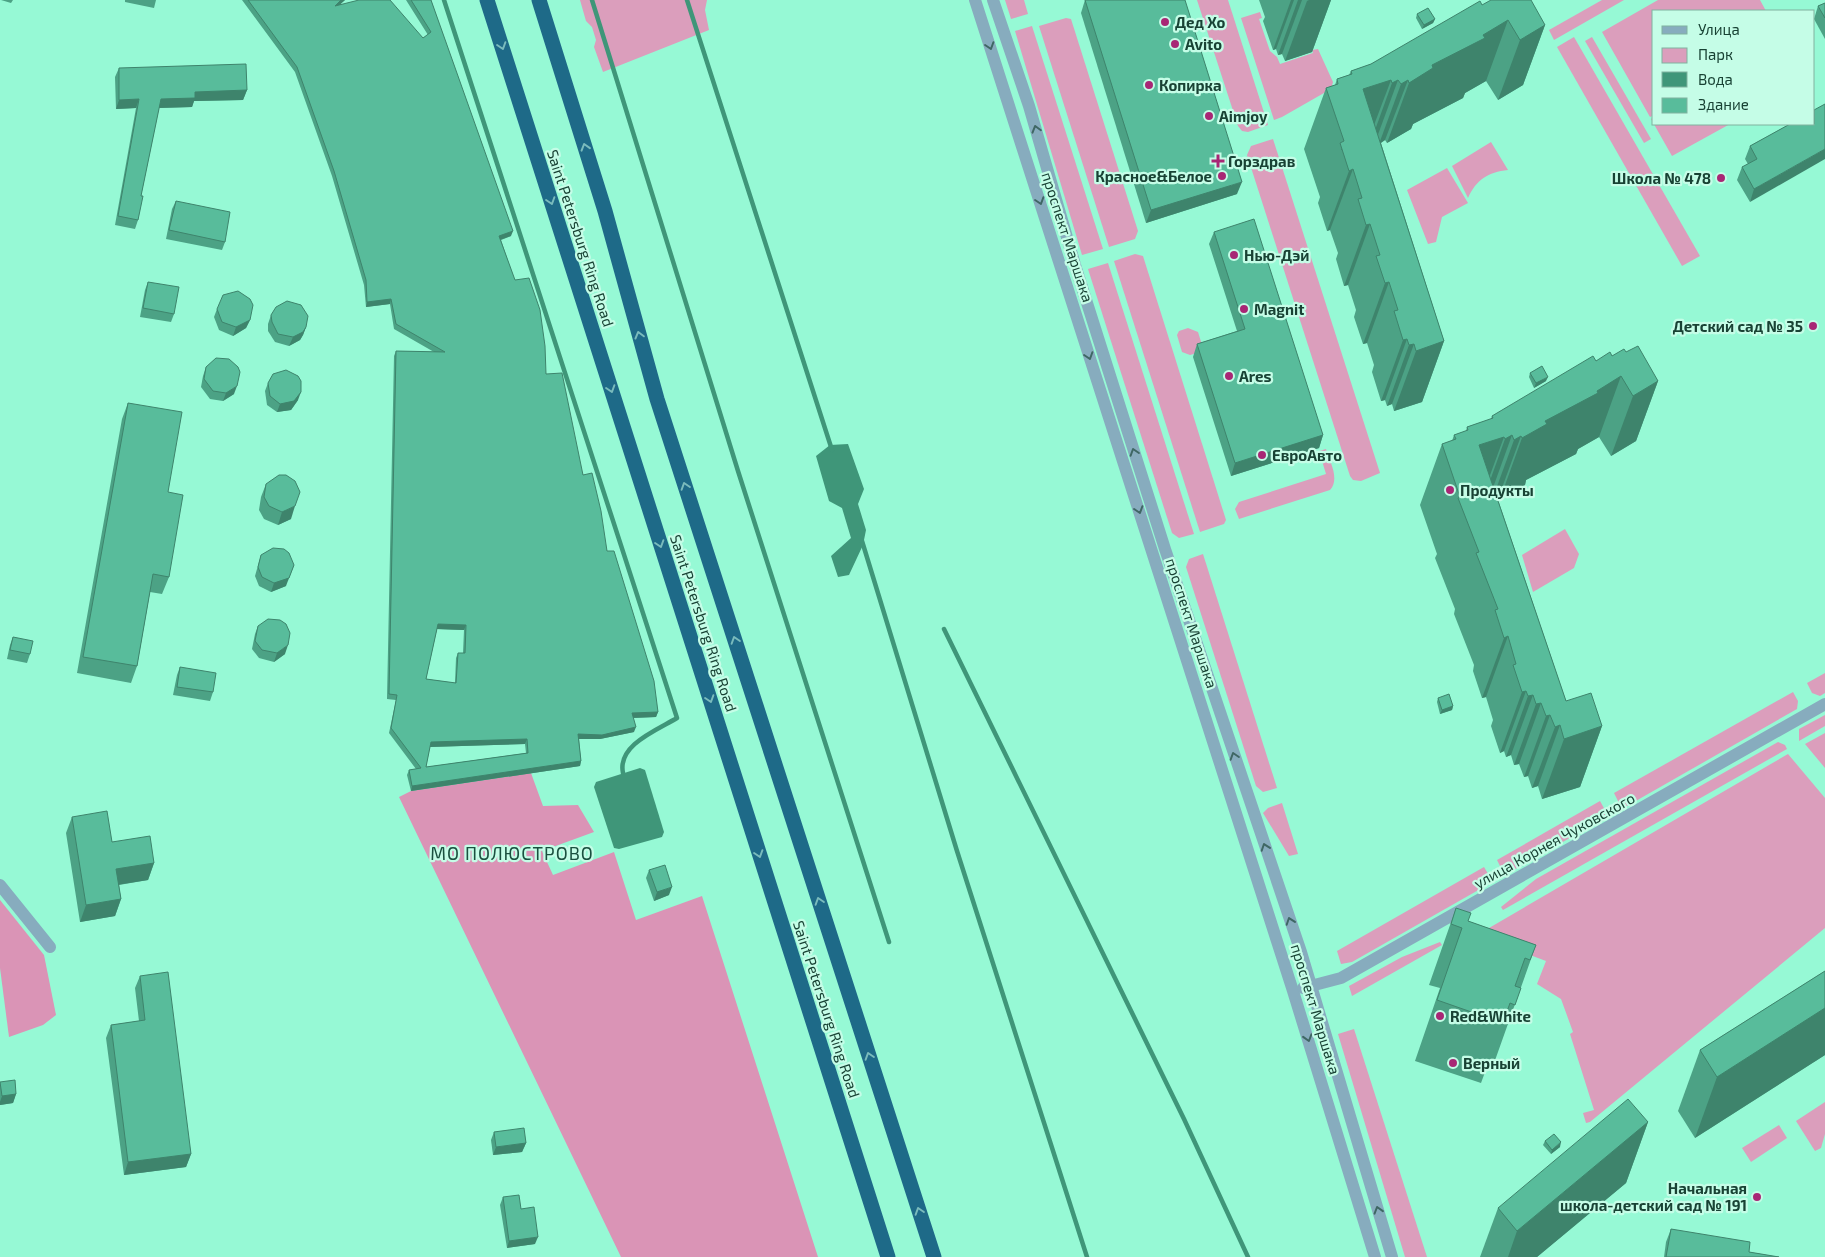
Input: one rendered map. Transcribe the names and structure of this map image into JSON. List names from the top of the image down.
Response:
{
  "streets": {
    "highway": ["Saint Petersburg Ring Road"],
    "street": ["проспект Маршака", "улица Корнея Чуковского"]
  },
  "crossings": [
    ["проспект Маршака", "улица Корнея Чуковского"]
  ],
  "districts": ["МО ПОЛЮСТРОВО"],
  "places": {
    "other": [
      "Дед Хо",
      "Avito",
      "Копирка",
      "Aimjoy",
      "Красное&Белое",
      "Школа № 478",
      "Нью-Дэй",
      "Magnit",
      "Детский сад № 35",
      "Ares",
      "ЕвроАвто",
      "Продукты",
      "Red&White",
      "Верный",
      "Начальная школа-детский сад № 191"
    ],
    "health": ["Горздрав"]
  },
  "legend": [
    "Улица",
    "Парк",
    "Вода",
    "Здание"
  ]
}
